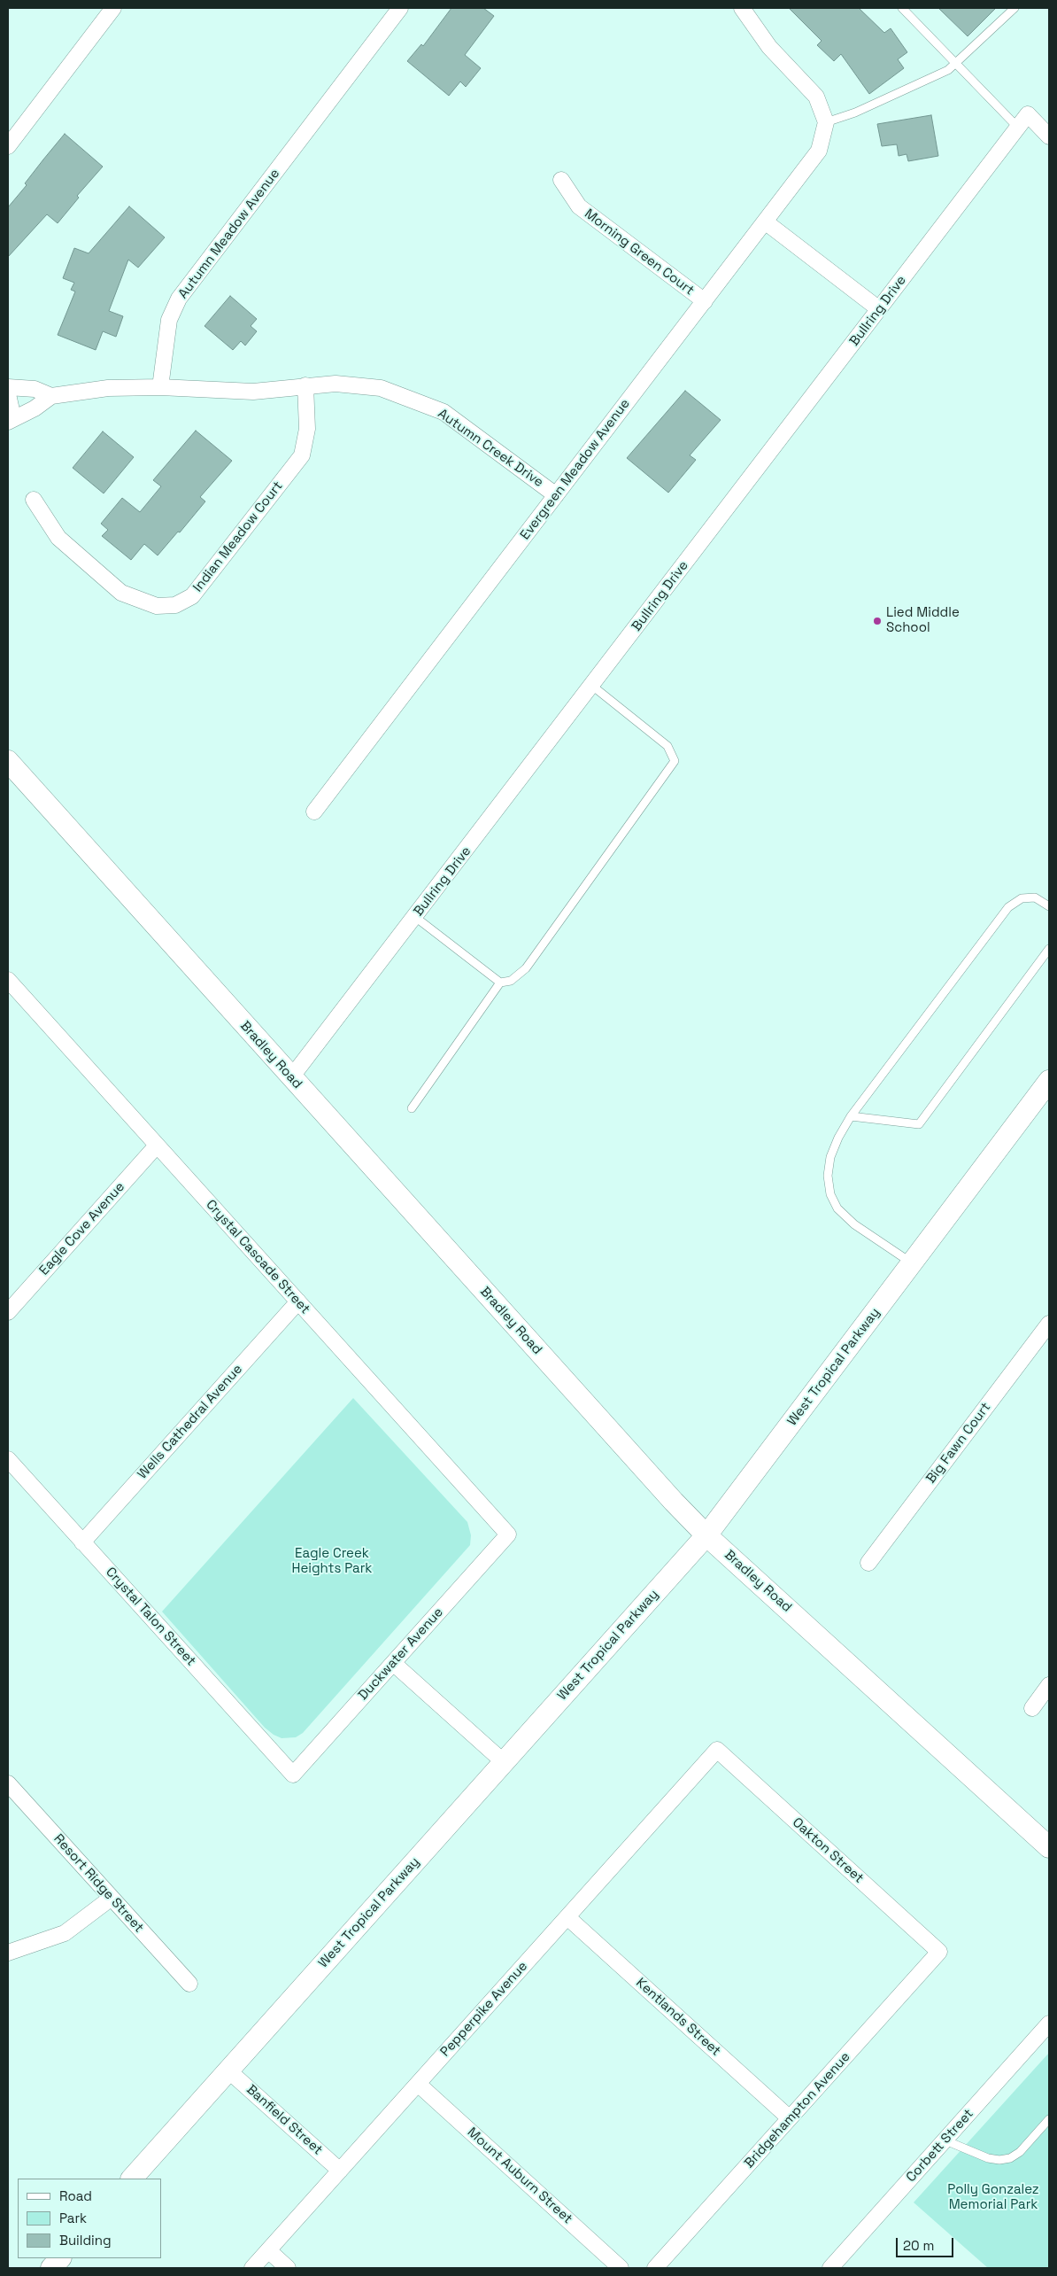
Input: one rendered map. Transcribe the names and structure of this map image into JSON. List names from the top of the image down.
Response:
{
  "streets": {
    "street": [
      "Autumn Meadow Avenue",
      "Morning Green Court",
      "Bullring Drive",
      "Autumn Creek Drive",
      "Evergreen Meadow Avenue",
      "Indian Meadow Court",
      "Bradley Road",
      "Eagle Cove Avenue",
      "Crystal Cascade Street",
      "West Tropical Parkway",
      "Wells Cathedral Avenue",
      "Big Fawn Court",
      "Crystal Talon Street",
      "Duckwater Avenue",
      "Oakton Street",
      "Resort Ridge Street",
      "Pepperpike Avenue",
      "Kentlands Street",
      "Bridgehampton Avenue",
      "Banfield Street",
      "Corbett Street",
      "Mount Auburn Street"
    ]
  },
  "crossings": [
    ["Autumn Meadow Avenue", "Autumn Creek Drive"],
    ["Morning Green Court", "Evergreen Meadow Avenue"],
    ["Bullring Drive", "Bradley Road"],
    ["Autumn Creek Drive", "Evergreen Meadow Avenue"],
    ["Autumn Creek Drive", "Indian Meadow Court"],
    ["Bradley Road", "West Tropical Parkway"],
    ["Eagle Cove Avenue", "Crystal Cascade Street"],
    ["Crystal Cascade Street", "Wells Cathedral Avenue"],
    ["Crystal Cascade Street", "Duckwater Avenue"],
    ["West Tropical Parkway", "Banfield Street"],
    ["Wells Cathedral Avenue", "Crystal Talon Street"],
    ["Crystal Talon Street", "Duckwater Avenue"],
    ["Oakton Street", "Pepperpike Avenue"],
    ["Oakton Street", "Bridgehampton Avenue"],
    ["Pepperpike Avenue", "Kentlands Street"],
    ["Pepperpike Avenue", "Banfield Street"],
    ["Pepperpike Avenue", "Mount Auburn Street"],
    ["Kentlands Street", "Bridgehampton Avenue"]
  ],
  "parks": ["Eagle Creek Heights Park", "Polly Gonzalez Memorial Park"],
  "places": ["Lied Middle School"],
  "legend": ["Road", "Park", "Building"],
  "scale_bar": "20 m"
}
